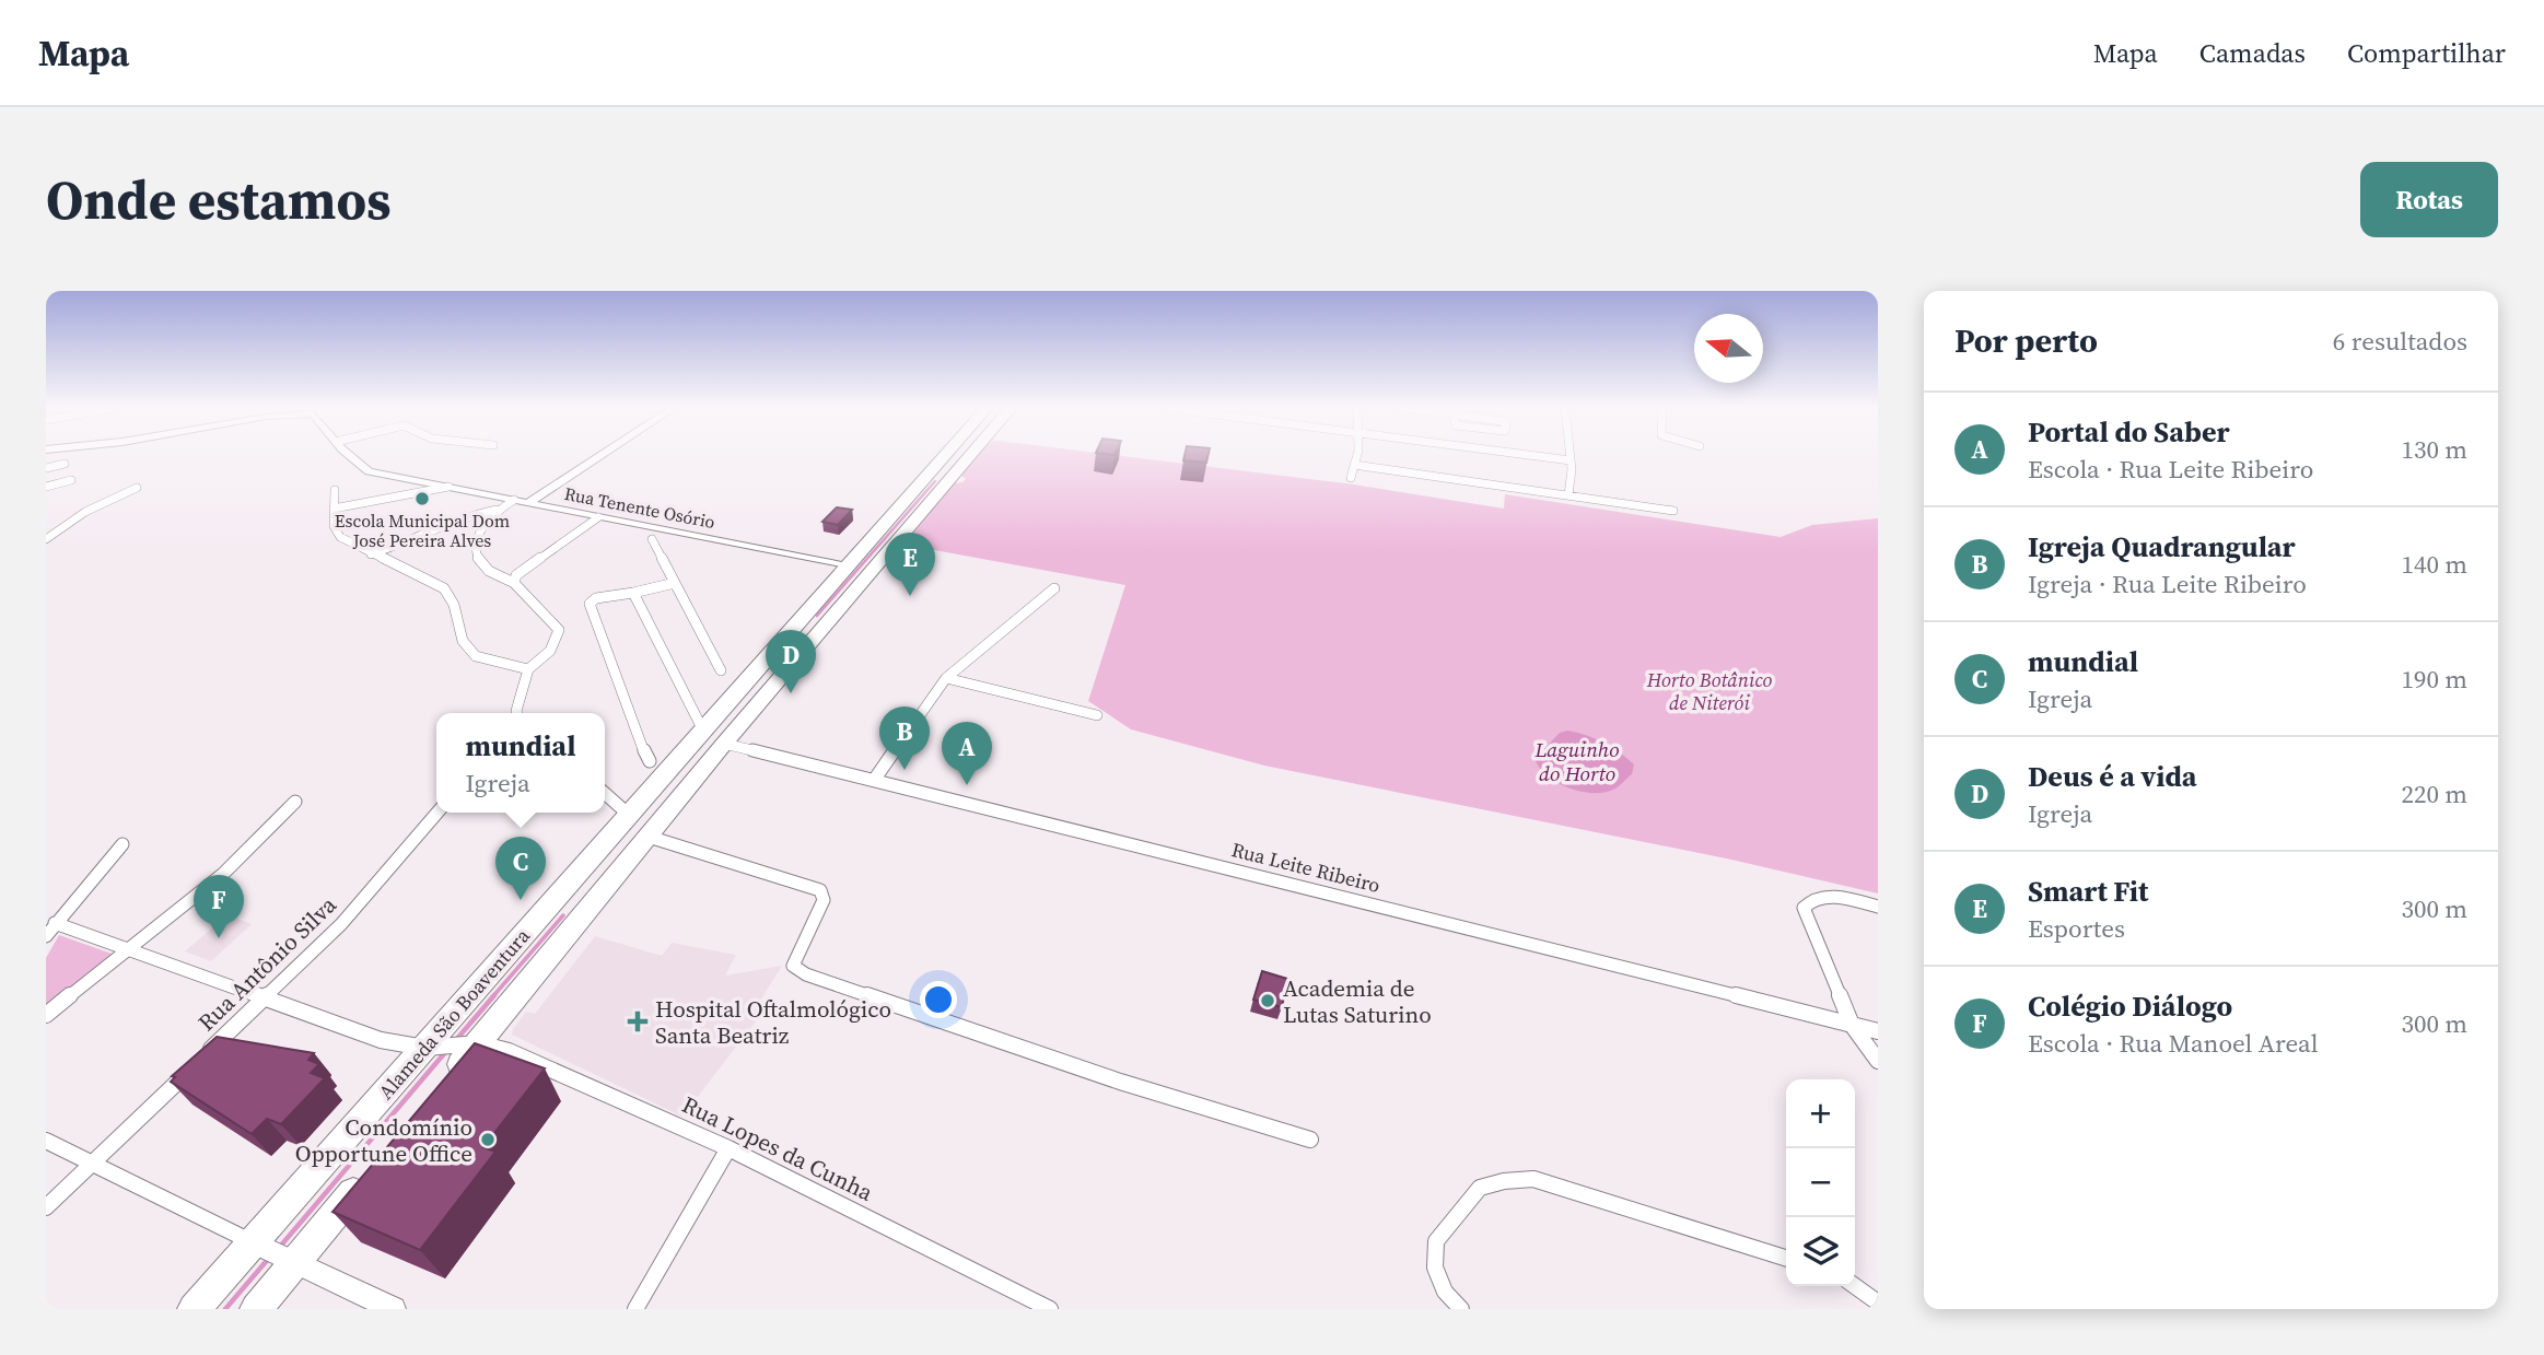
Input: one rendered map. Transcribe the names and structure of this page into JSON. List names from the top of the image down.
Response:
{
  "streets": {
    "highway": ["Alameda São Boaventura"],
    "street": [
      "Rua Tenente Osório",
      "Rua Leite Ribeiro",
      "Rua Antônio Silva",
      "Rua Lopes da Cunha"
    ]
  },
  "crossings": [
    ["Rua Tenente Osório", "Alameda São Boaventura"],
    ["Rua Leite Ribeiro", "Alameda São Boaventura"],
    ["Alameda São Boaventura", "Rua Lopes da Cunha"]
  ],
  "water": ["Laguinho do Horto"],
  "parks": ["Horto Botânico de Niterói"],
  "places": {
    "other": ["Escola Municipal Dom José Pereira Alves", "Academia de Lutas Saturino", "Condomínio Opportune Office"],
    "health": ["Hospital Oftalmológico Santa Beatriz"]
  },
  "north": "left",
  "page": {
    "header": "Mapa",
    "nav": ["Mapa", "Camadas", "Compartilhar"],
    "buttons": "Rotas",
    "title": "Onde estamos",
    "heading": ["Por perto", "6 resultados"],
    "list": [
      {
        "mark": "A",
        "name": "Portal do Saber",
        "note": "Escola · Rua Leite Ribeiro",
        "value": "130 m"
      },
      {
        "mark": "B",
        "name": "Igreja Quadrangular",
        "note": "Igreja · Rua Leite Ribeiro",
        "value": "140 m"
      },
      {
        "mark": "C",
        "name": "mundial",
        "note": "Igreja",
        "value": "190 m"
      },
      {
        "mark": "D",
        "name": "Deus é a vida",
        "note": "Igreja",
        "value": "220 m"
      },
      {
        "mark": "E",
        "name": "Smart Fit",
        "note": "Esportes",
        "value": "300 m"
      },
      {
        "mark": "F",
        "name": "Colégio Diálogo",
        "note": "Escola · Rua Manoel Areal",
        "value": "300 m"
      }
    ],
    "pins": [
      "E",
      "D",
      "B",
      "A",
      "C",
      "F"
    ],
    "popup": ["mundial", "Igreja"],
    "map_buttons": ["+", "−"]
  }
}
